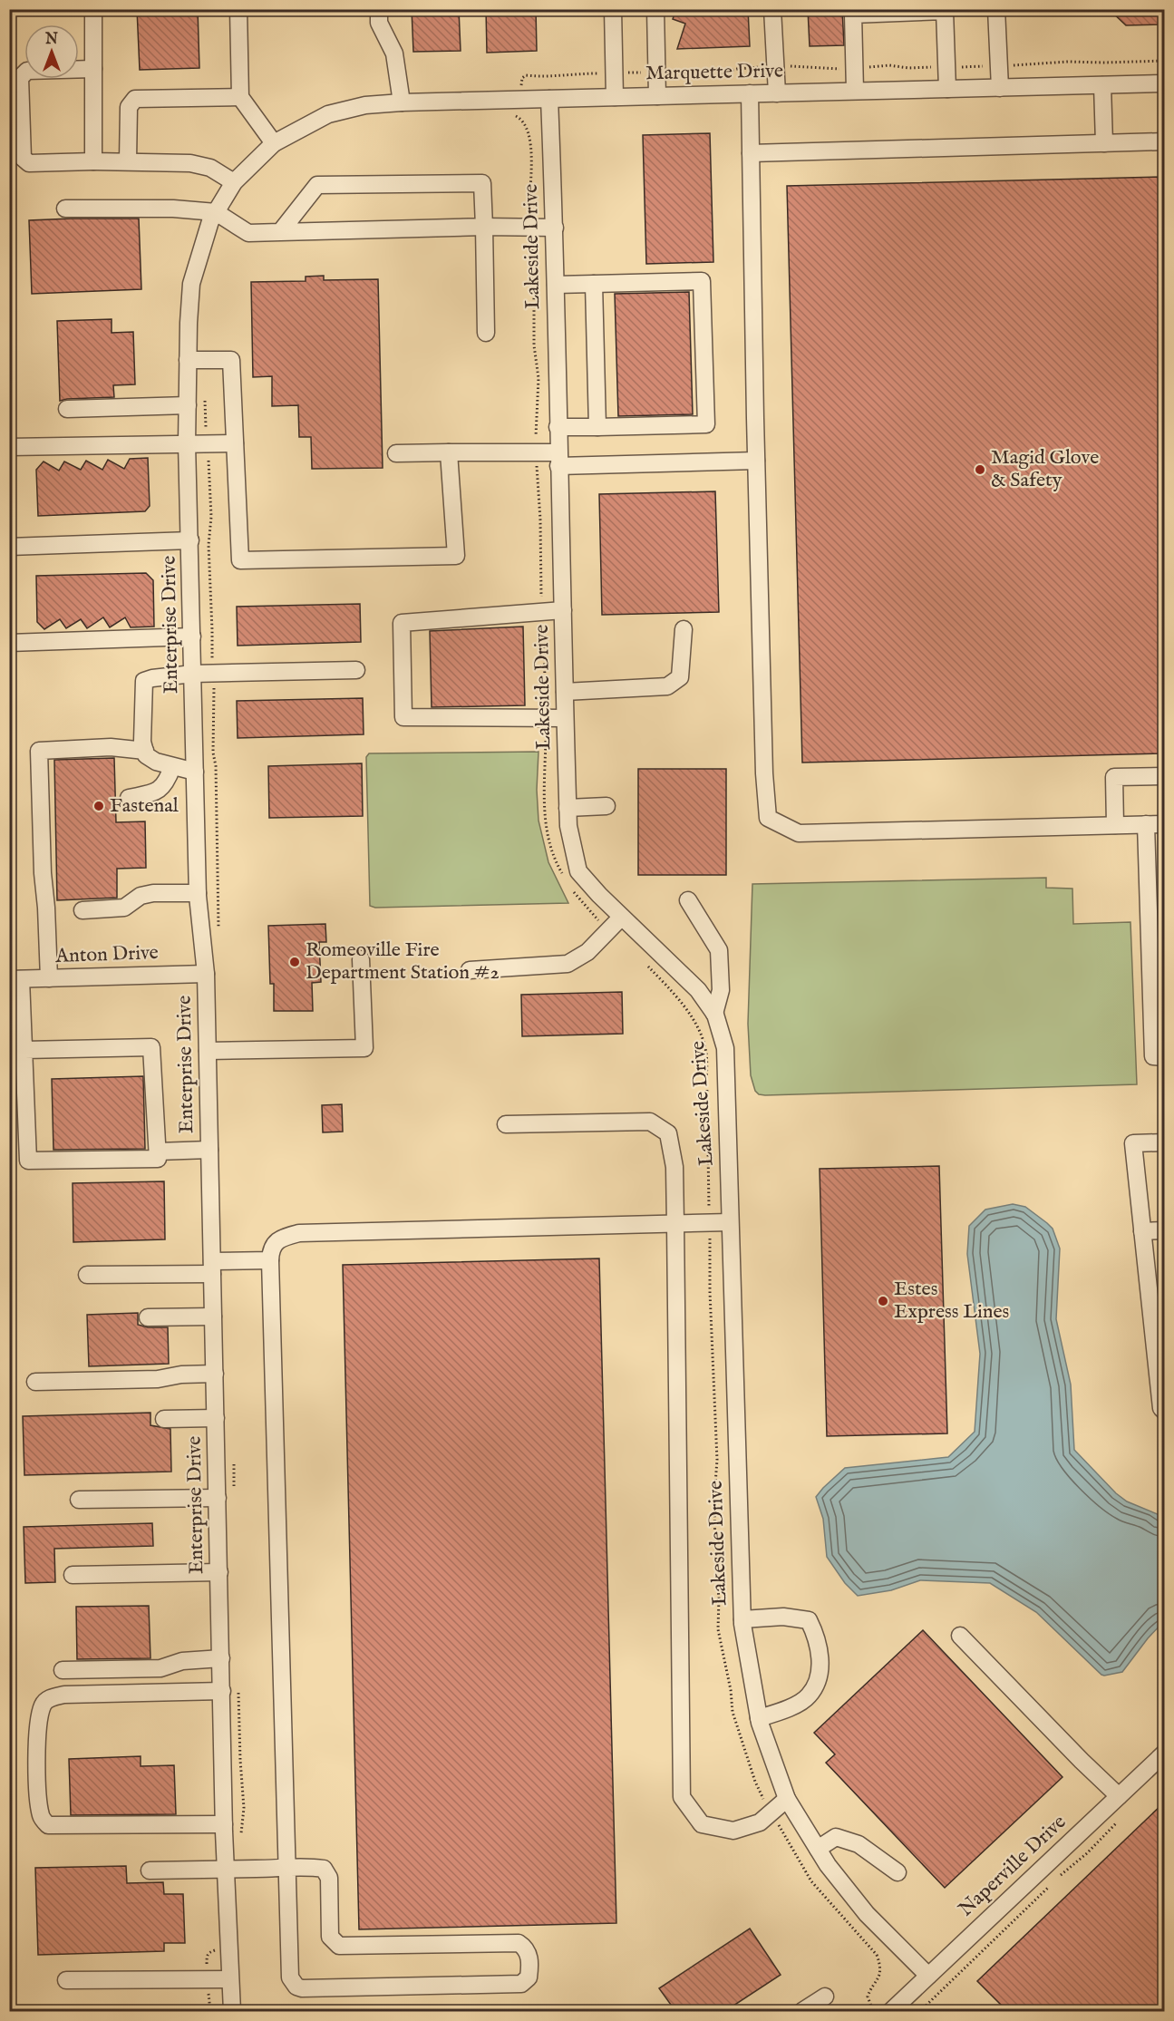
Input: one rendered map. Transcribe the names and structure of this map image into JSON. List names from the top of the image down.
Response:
{
  "streets": {
    "street": [
      "Marquette Drive",
      "Lakeside Drive",
      "Enterprise Drive",
      "Anton Drive",
      "Naperville Drive"
    ]
  },
  "crossings": [
    ["Marquette Drive", "Lakeside Drive"],
    ["Marquette Drive", "Enterprise Drive"],
    ["Lakeside Drive", "Naperville Drive"],
    ["Enterprise Drive", "Anton Drive"]
  ],
  "places": [
    "Magid Glove & Safety",
    "Fastenal",
    "Romeoville Fire Department Station #2",
    "Estes Express Lines"
  ],
  "north": "top"
}
